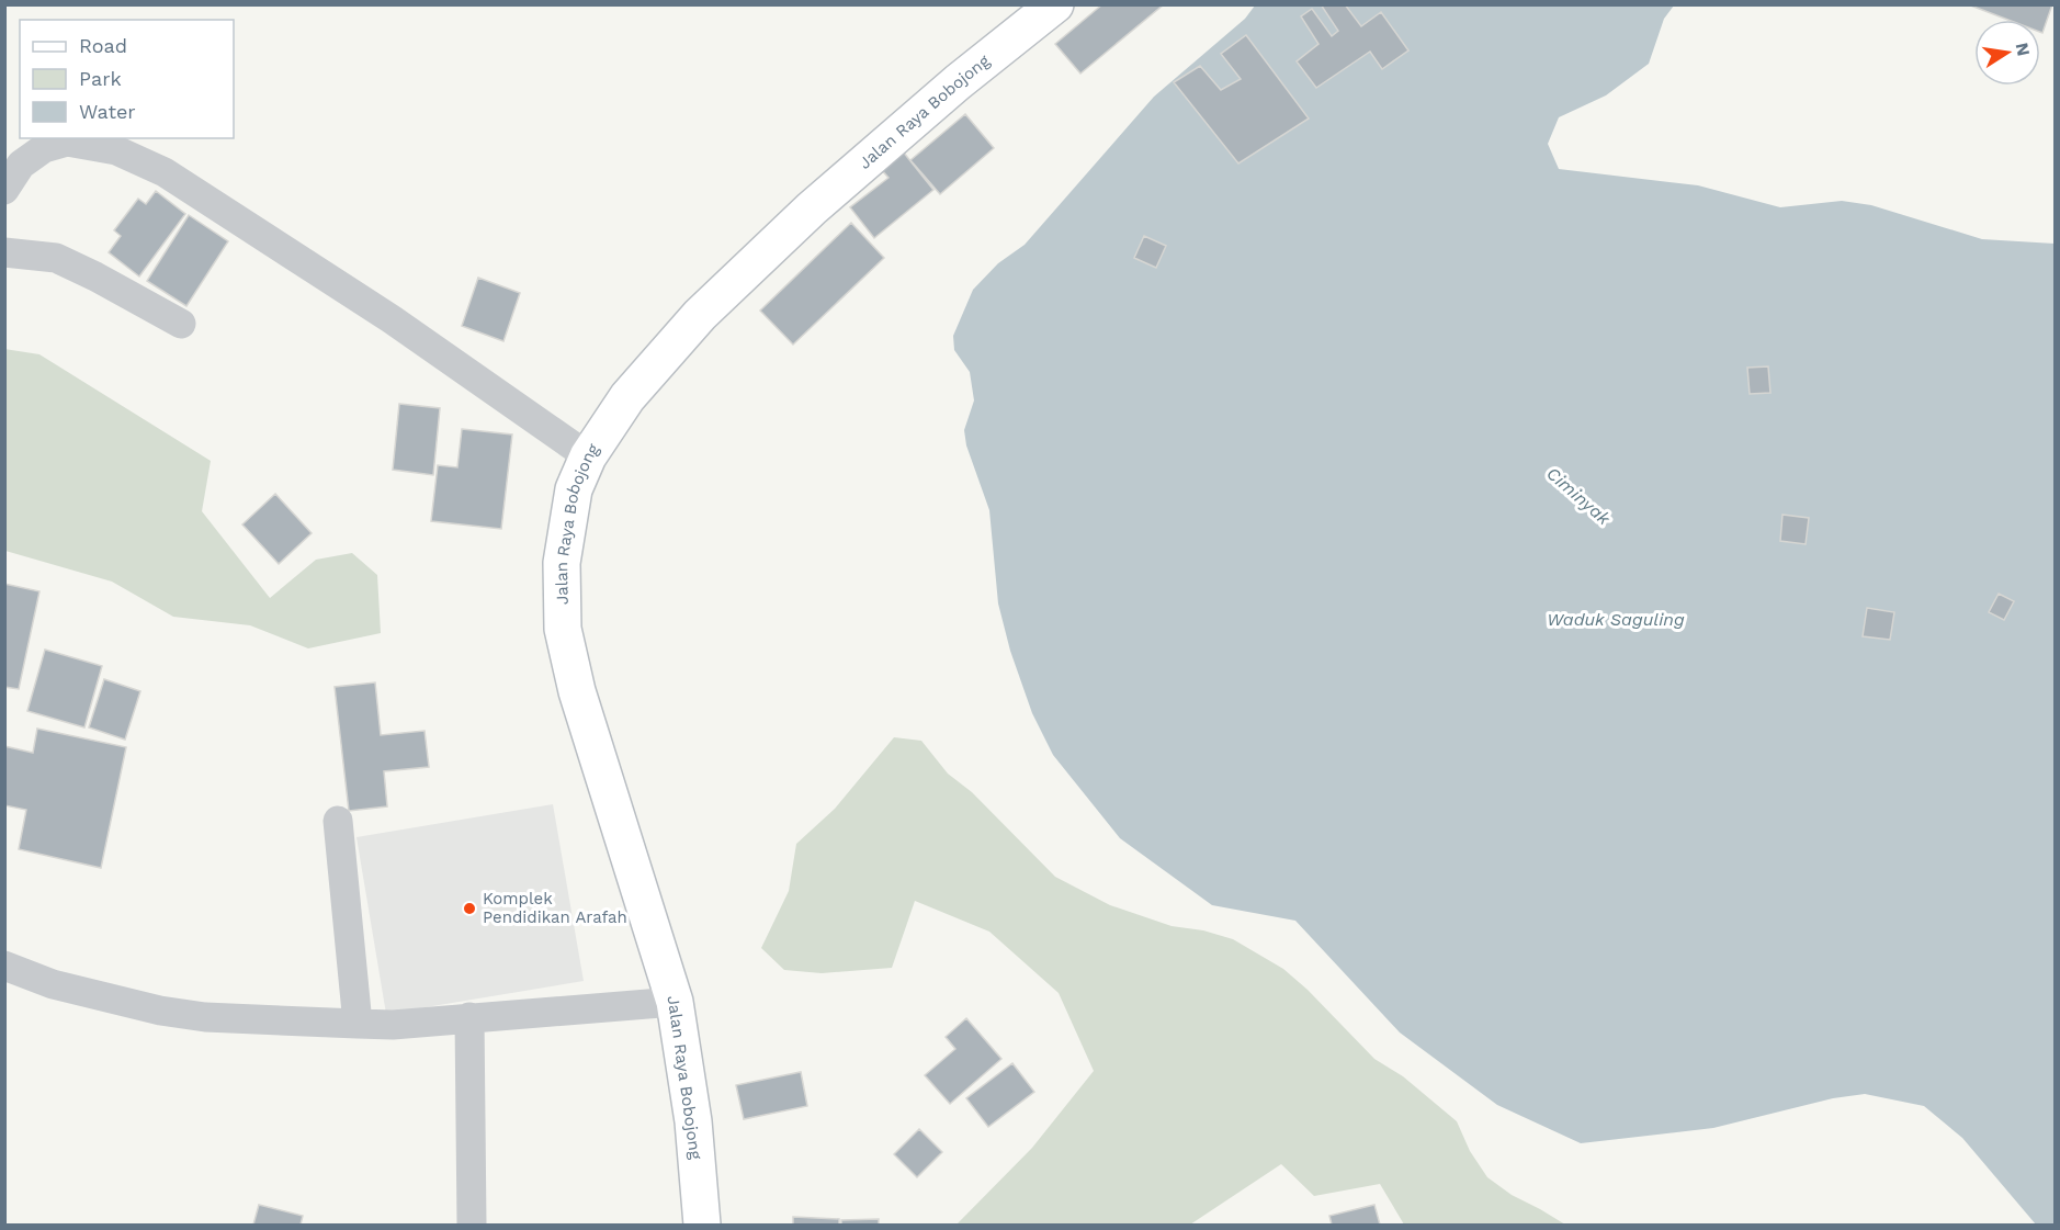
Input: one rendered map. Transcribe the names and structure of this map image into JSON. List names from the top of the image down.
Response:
{
  "streets": {
    "main road": ["Jalan Raya Bobojong"]
  },
  "water": ["Ciminyak", "Waduk Saguling"],
  "places": ["Komplek Pendidikan Arafah"],
  "legend": ["Road", "Park", "Water"],
  "north": "right"
}
